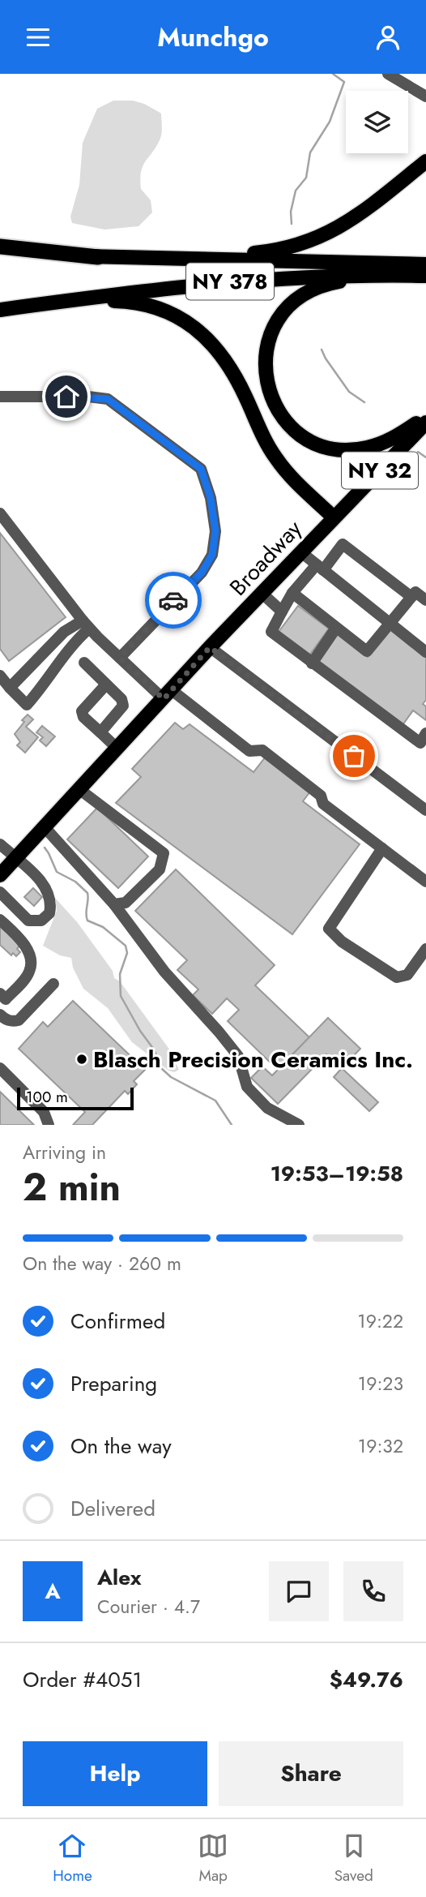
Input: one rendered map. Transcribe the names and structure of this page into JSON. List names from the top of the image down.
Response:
{
  "streets": {
    "main road": ["NY 378", "NY 32", "Broadway"]
  },
  "places": ["Blasch Precision Ceramics Inc."],
  "scale_bar": "100 m",
  "page": {
    "header": "Munchgo",
    "scale": "100 m",
    "heading": ["2 min", "Arriving in", "19:53–19:58"],
    "panel": [
      "Alex",
      "Courier · 4.7",
      "Order #4051",
      "$49.76"
    ],
    "bar": "On the way · 260 m",
    "list": [
      ["Confirmed", "19:22"],
      ["Preparing", "19:23"],
      ["On the way", "19:32"],
      "Delivered"
    ],
    "round": "A",
    "buttons": ["Help", "Share"],
    "tabs": ["Home", "Map", "Saved"]
  }
}
